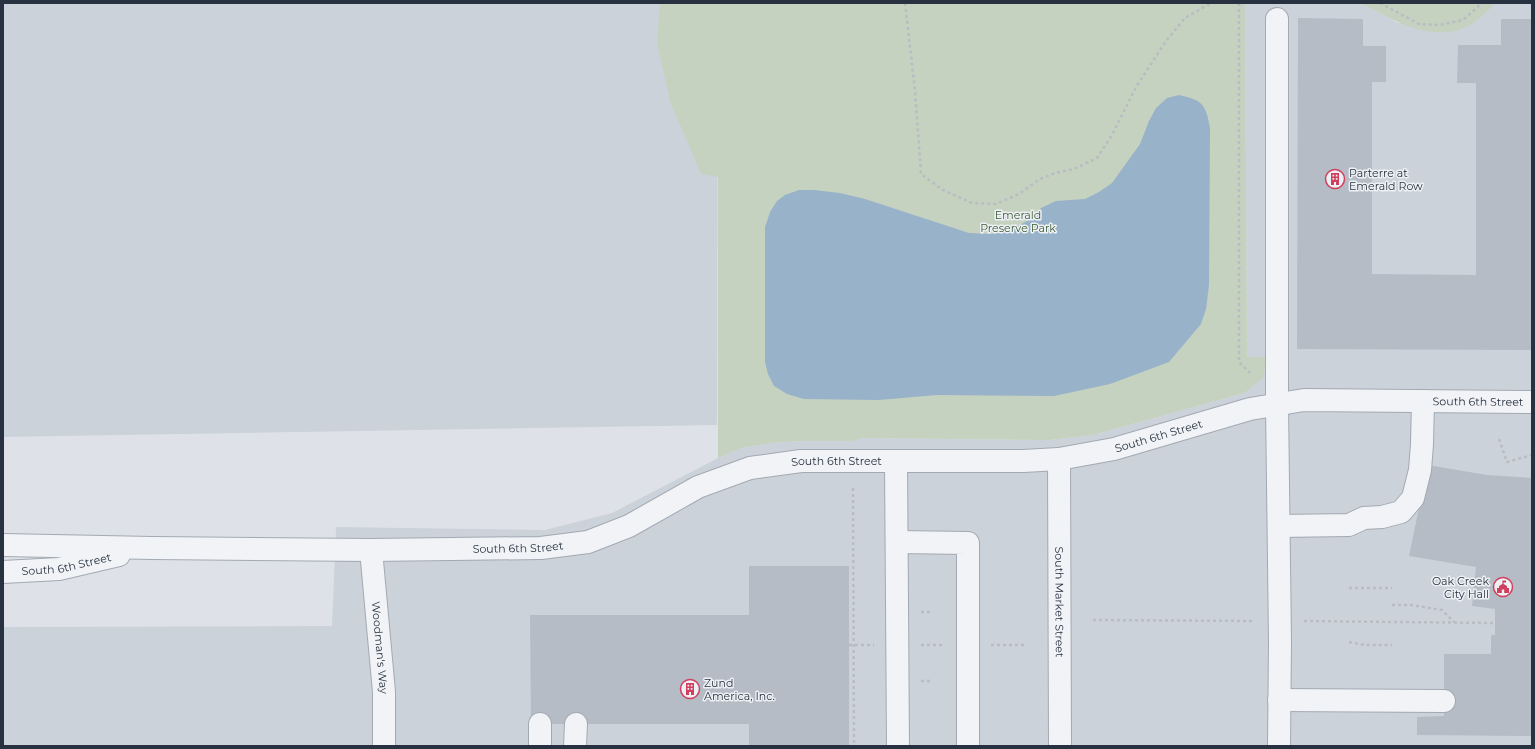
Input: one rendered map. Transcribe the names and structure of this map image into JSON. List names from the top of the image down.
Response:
{
  "streets": {
    "street": ["South 6th Street", "South Market Street", "Woodman's Way"]
  },
  "crossings": [
    ["South 6th Street", "South Market Street"],
    ["South 6th Street", "Woodman's Way"]
  ],
  "parks": ["Emerald Preserve Park"],
  "places": {
    "building": ["Parterre at Emerald Row", "Zund America, Inc."],
    "public building": ["Oak Creek City Hall"]
  }
}
